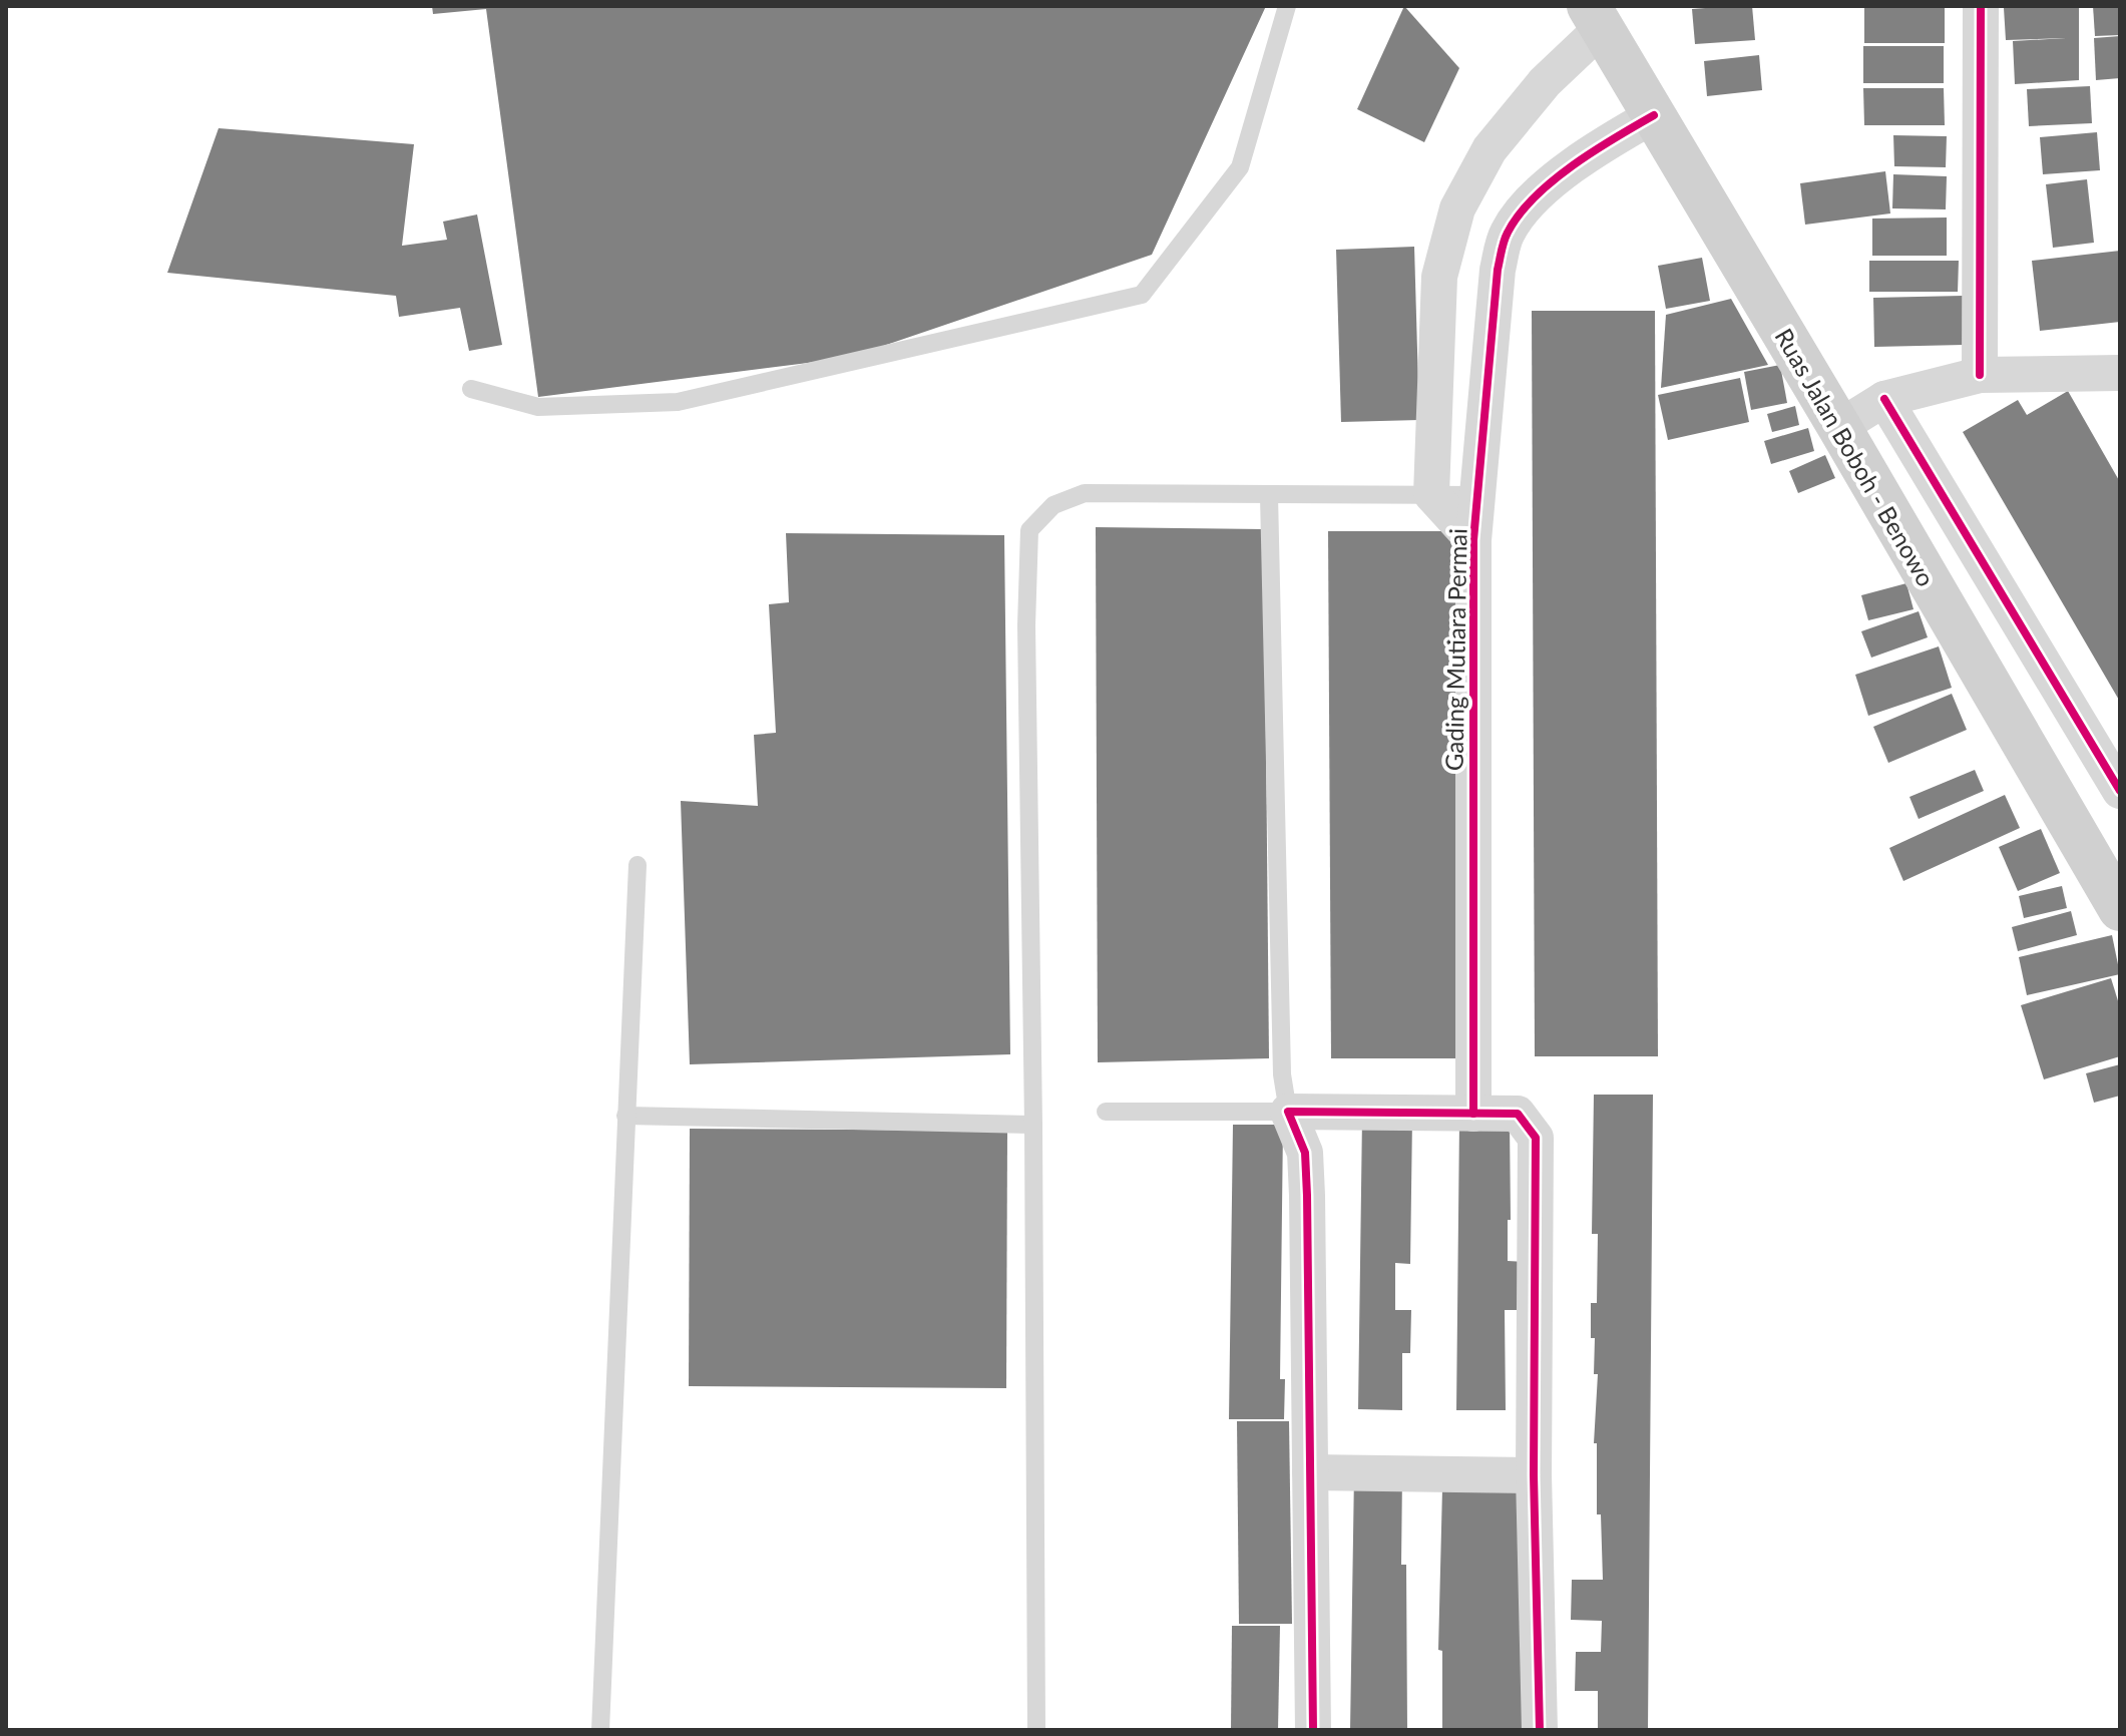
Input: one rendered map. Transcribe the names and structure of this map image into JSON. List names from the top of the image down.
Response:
{
  "streets": {
    "main road": ["Ruas Jalan Boboh - Benowo"],
    "street": ["Gading Mutiara Permai"]
  },
  "crossings": [
    ["Ruas Jalan Boboh - Benowo", "Gading Mutiara Permai"]
  ]
}
